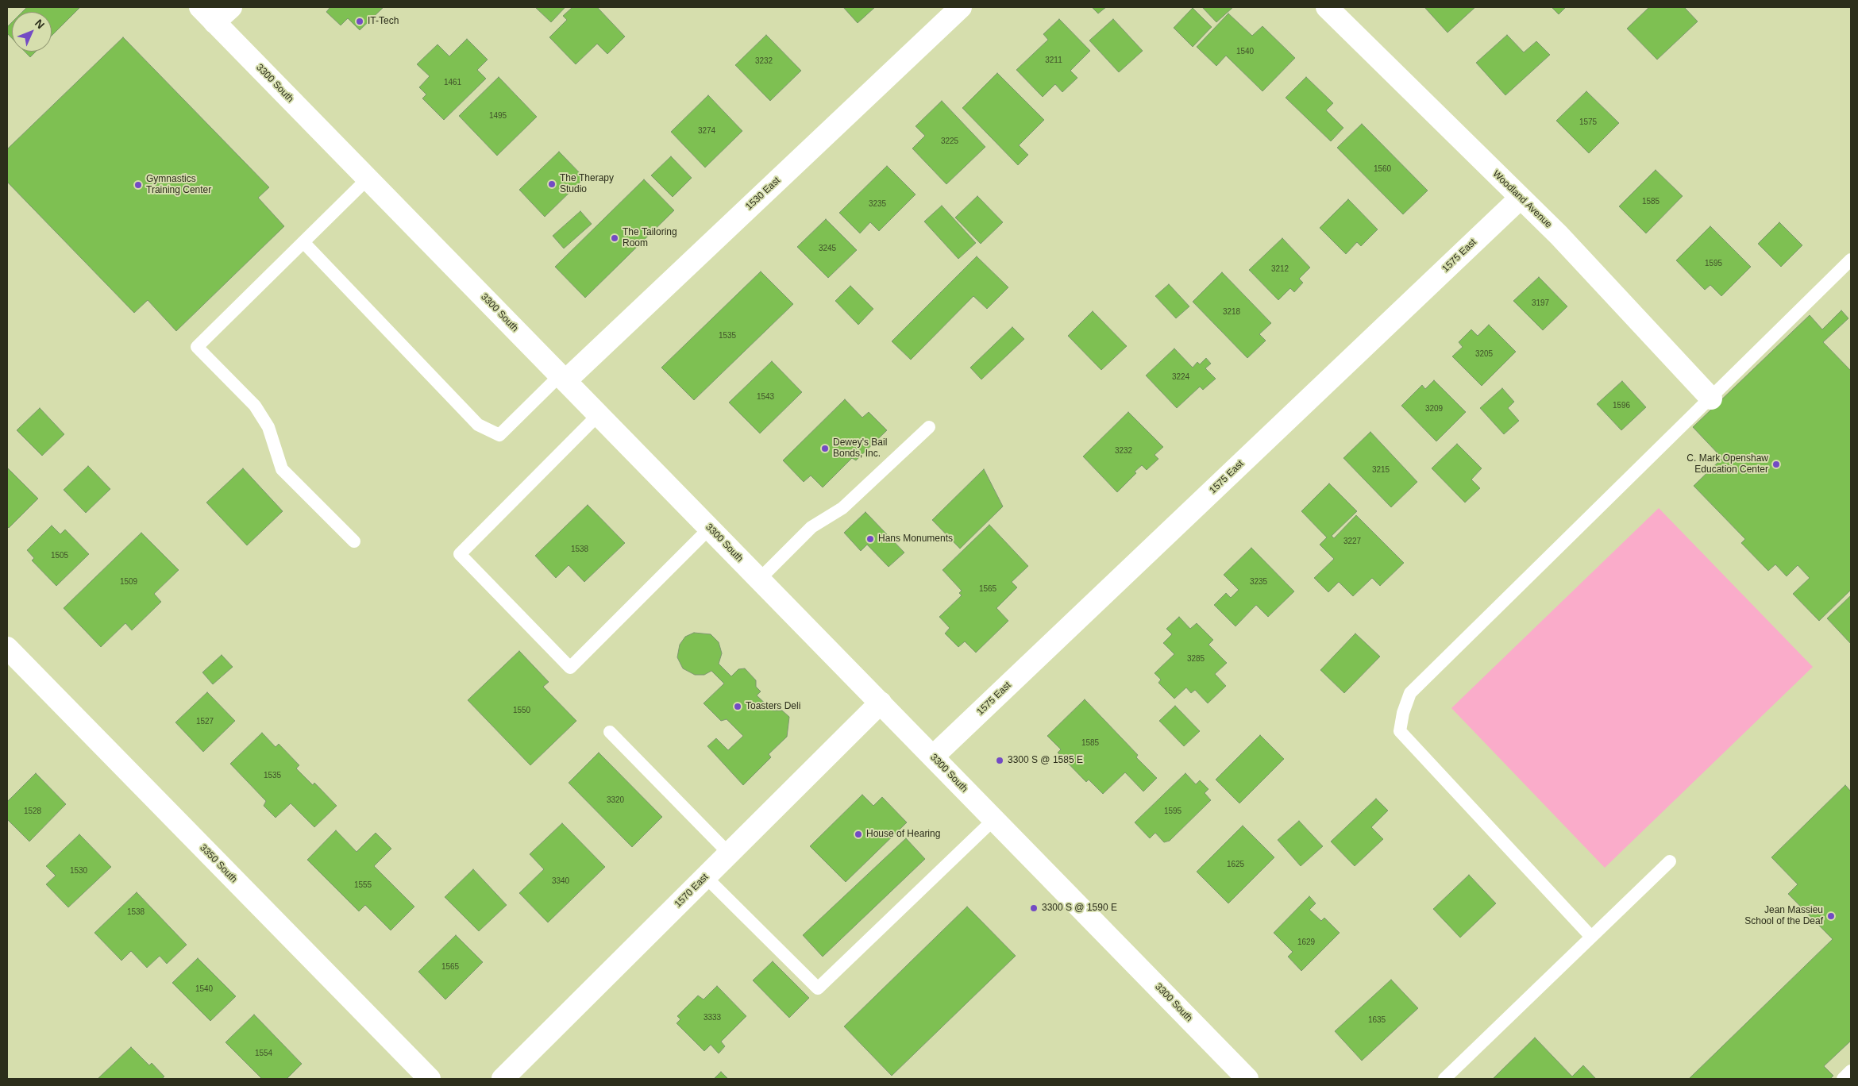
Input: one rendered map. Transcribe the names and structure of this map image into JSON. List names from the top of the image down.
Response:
{
  "streets": {
    "street": [
      "3300 South",
      "1530 East",
      "Woodland Avenue",
      "1575 East",
      "3350 South",
      "1570 East"
    ]
  },
  "crossings": [
    ["3300 South", "1530 East"],
    ["3300 South", "1575 East"],
    ["3300 South", "1570 East"],
    ["Woodland Avenue", "1575 East"]
  ],
  "places": [
    "IT-Tech",
    "The Therapy Studio",
    "Gymnastics Training Center",
    "The Tailoring Room",
    "Dewey's Bail Bonds, Inc.",
    "C. Mark Openshaw Education Center",
    "Hans Monuments",
    "Toasters Deli",
    "3300 S @ 1585 E",
    "House of Hearing",
    "3300 S @ 1590 E",
    "Jean Massieu School of the Deaf"
  ],
  "house_numbers": [
    "1540",
    "3211",
    "3232",
    "1461",
    "1495",
    "1575",
    "3274",
    "3225",
    "1560",
    "1585",
    "3235",
    "3245",
    "1595",
    "3212",
    "3197",
    "3218",
    "1535",
    "3205",
    "3224",
    "1543",
    "1596",
    "3209",
    "3232",
    "3215",
    "3227",
    "1538",
    "1505",
    "1509",
    "3235",
    "1565",
    "3285",
    "1550",
    "1527",
    "1585",
    "1535",
    "3320",
    "1528",
    "1595",
    "1625",
    "1530",
    "3340",
    "1555",
    "1538",
    "1629",
    "1565",
    "1540",
    "3333",
    "1635",
    "1554"
  ],
  "north": "top right"
}
